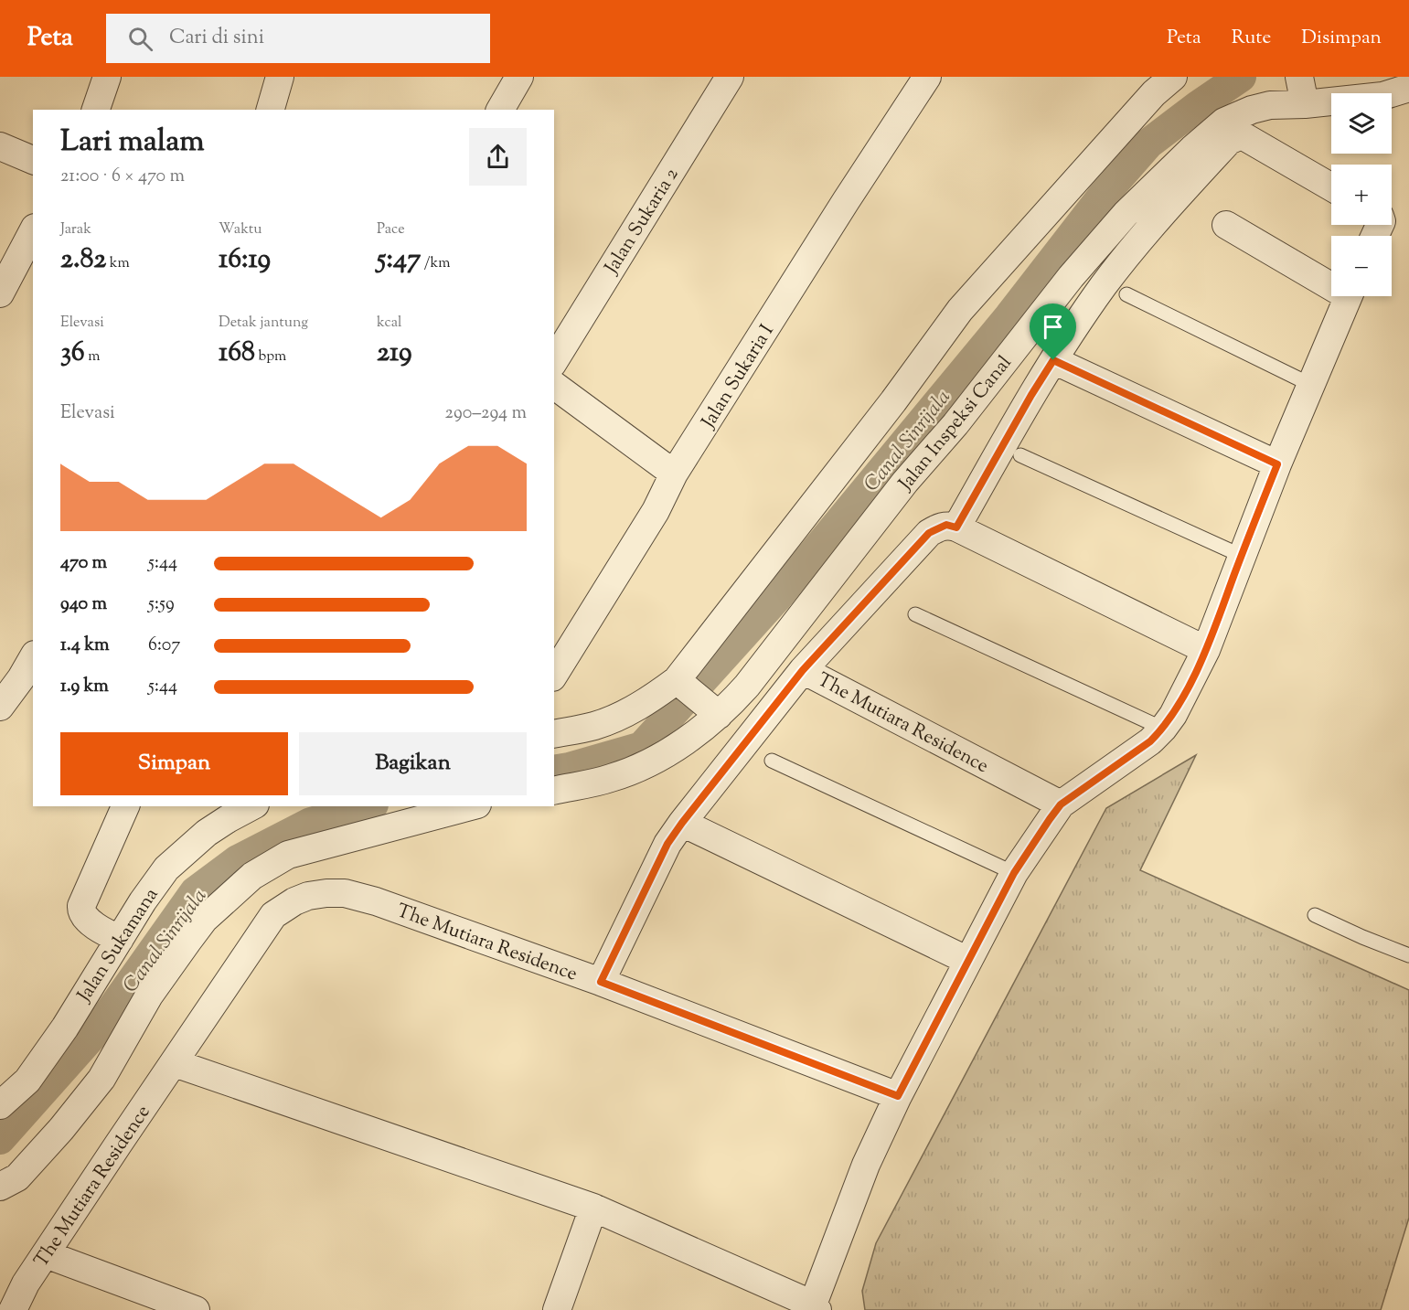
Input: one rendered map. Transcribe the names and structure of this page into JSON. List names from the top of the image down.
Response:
{
  "streets": {
    "street": [
      "Jalan Sukaria 2",
      "Jalan Sukaria I",
      "Jalan Inspeksi Canal",
      "The Mutiara Residence",
      "Jalan Sukamana"
    ]
  },
  "water": ["Canal Sinrijala"],
  "page": {
    "header": "Peta",
    "search": "Cari di sini",
    "nav": ["Peta", "Rute", "Disimpan"],
    "map_buttons": ["+", "−"],
    "heading": ["Lari malam", "21:00 · 6 × 470 m"],
    "stats": [
      ["Jarak", "2.82 km"],
      ["Waktu", "16:19"],
      ["Pace", "5:47 /km"],
      ["Elevasi", "36 m"],
      ["Detak jantung", "168 bpm"],
      ["kcal", "219"]
    ],
    "chart": ["Elevasi", "290–294 m"],
    "list": [
      {
        "name": "470 m",
        "note": "5:44"
      },
      {
        "name": "940 m",
        "note": "5:59"
      },
      {
        "name": "1.4 km",
        "note": "6:07"
      },
      {
        "name": "1.9 km",
        "note": "5:44"
      }
    ],
    "buttons": ["Simpan", "Bagikan"]
  }
}
